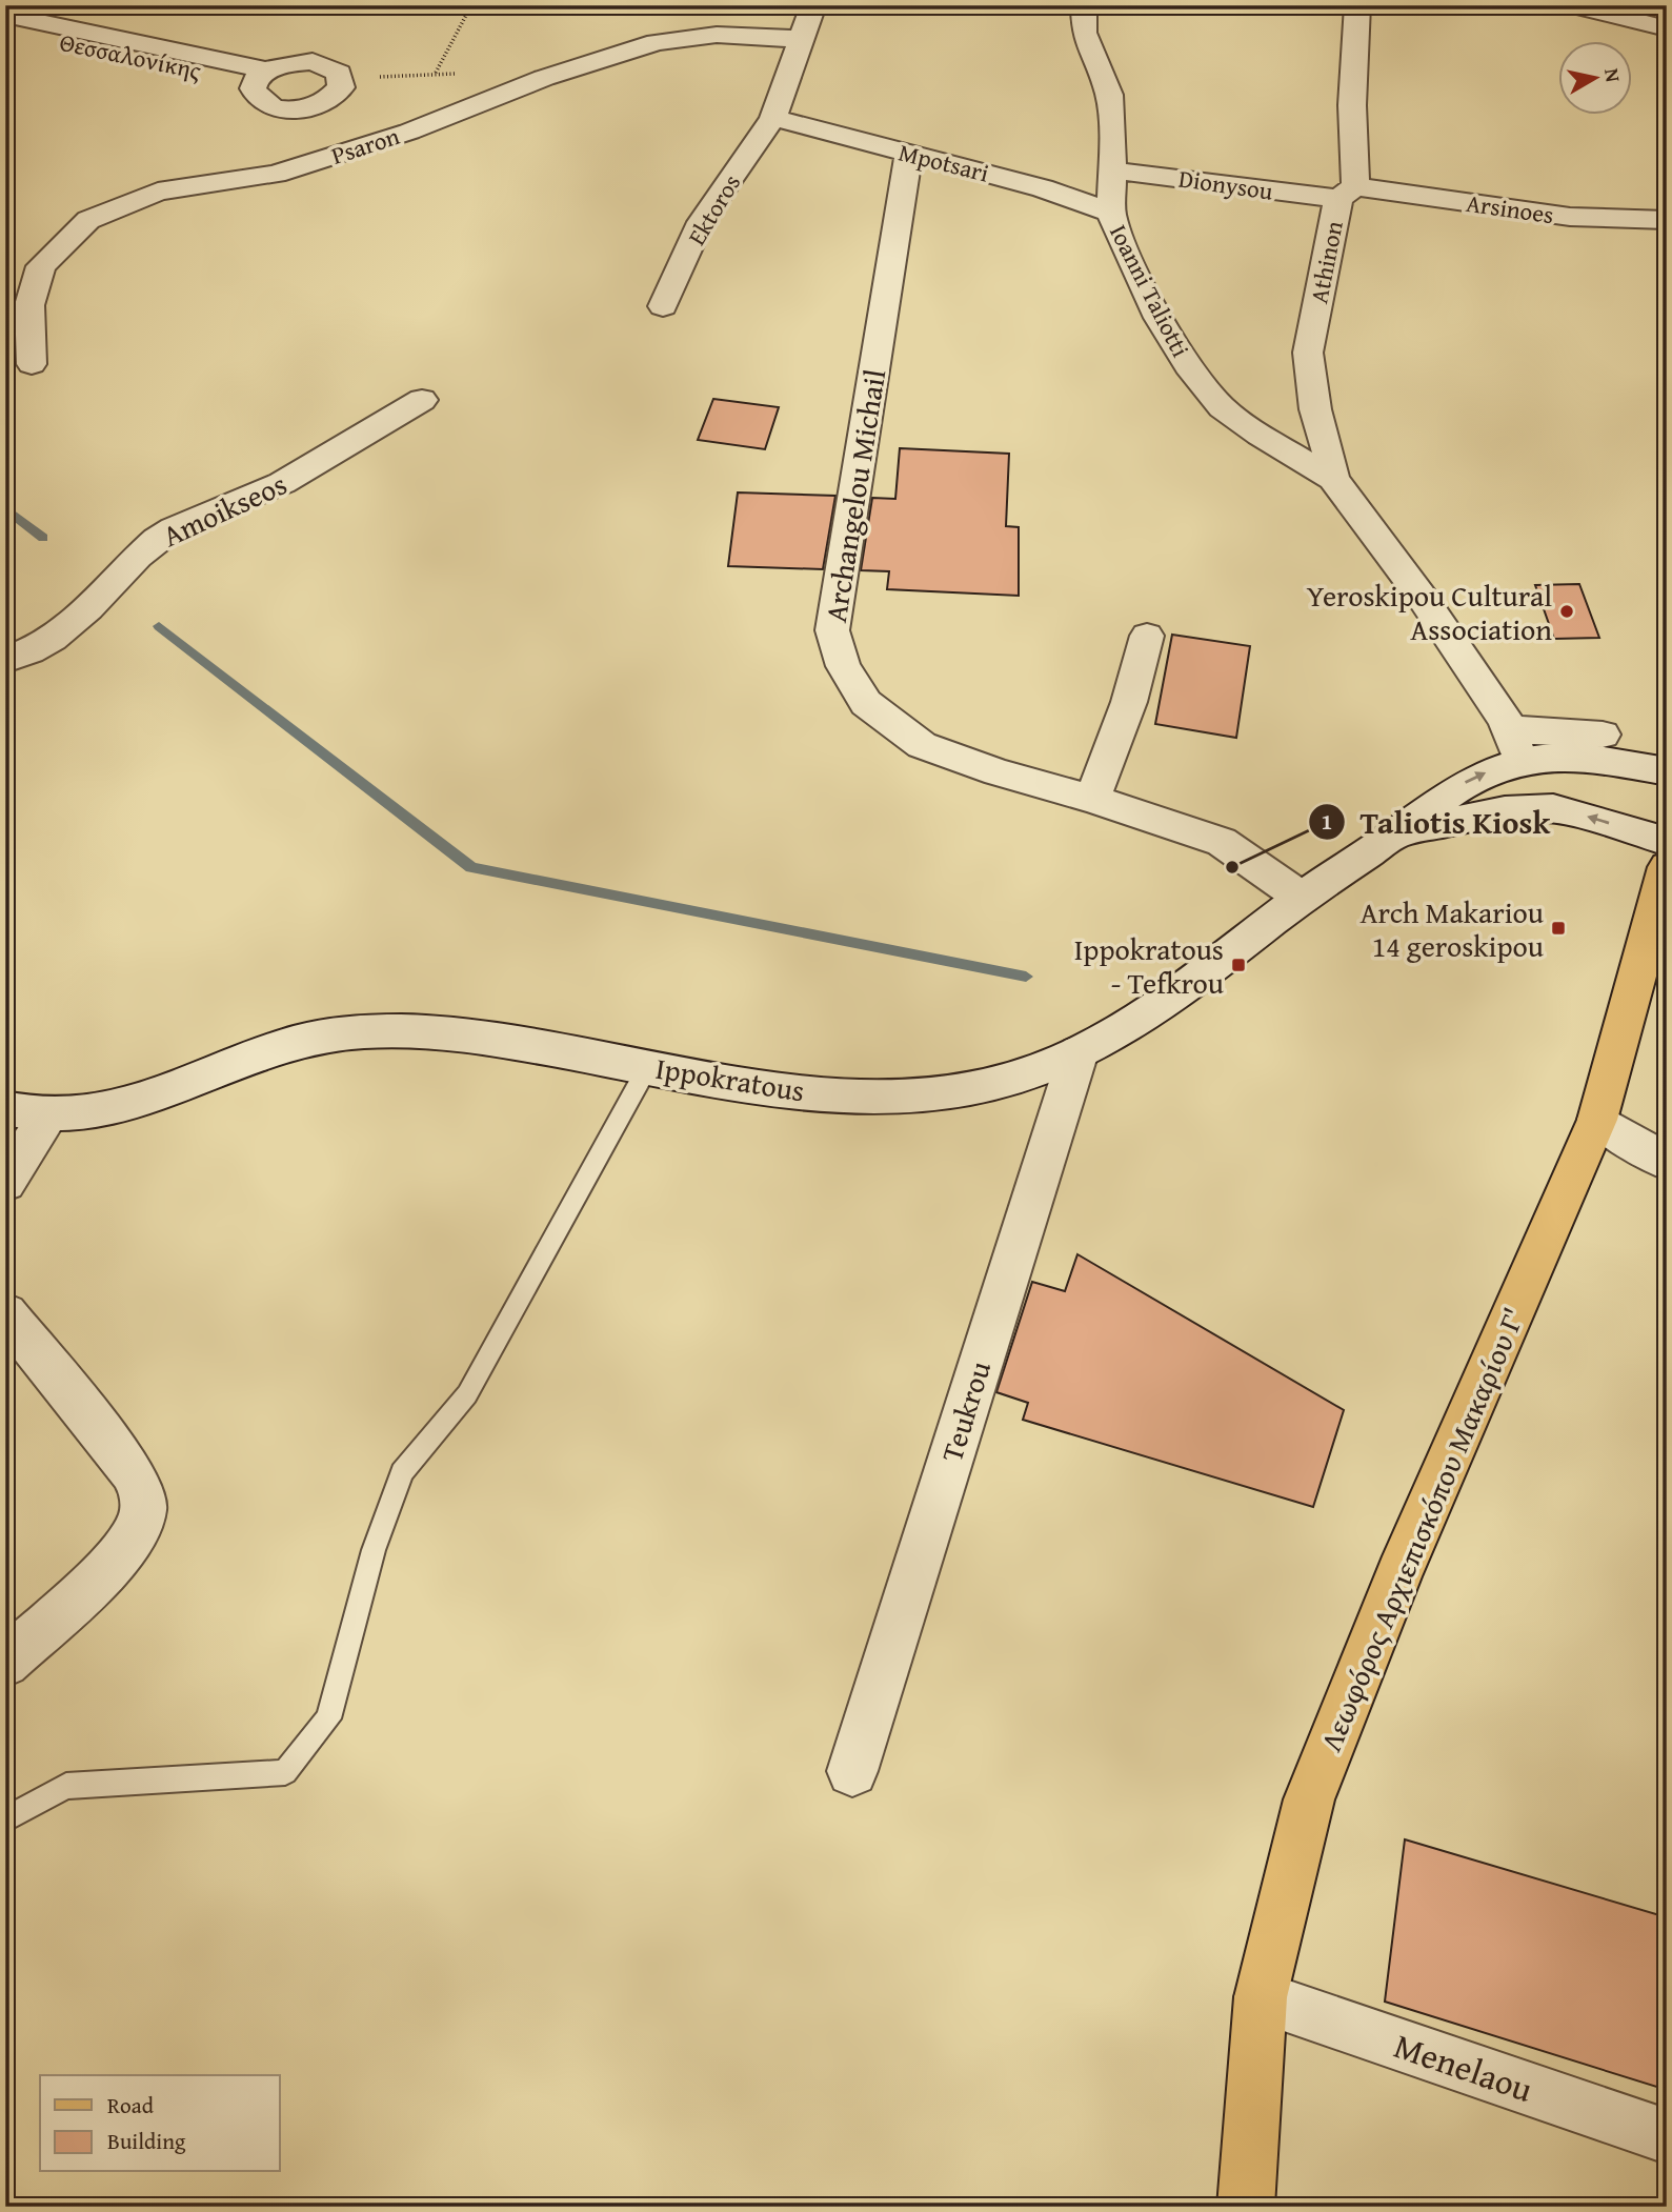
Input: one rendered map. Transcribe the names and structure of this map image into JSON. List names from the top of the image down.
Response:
{
  "streets": {
    "main road": ["Λεωφόρος Αρχιεπισκόπου Μακαρίου Γ'"],
    "street": [
      "Θεσσαλονίκης",
      "Psaron",
      "Mpotsari",
      "Dionysou",
      "Arsinoes",
      "Ektoros",
      "Athinon",
      "Ioanni Taliotti",
      "Archangelou Michail",
      "Amoikseos",
      "Ippokratous",
      "Teukrou",
      "Menelaou"
    ]
  },
  "crossings": [
    ["Psaron", "Ektoros"],
    ["Mpotsari", "Ektoros"],
    ["Mpotsari", "Ioanni Taliotti"],
    ["Mpotsari", "Archangelou Michail"],
    ["Dionysou", "Arsinoes"],
    ["Dionysou", "Athinon"],
    ["Dionysou", "Ioanni Taliotti"],
    ["Arsinoes", "Athinon"],
    ["Athinon", "Ioanni Taliotti"],
    ["Ioanni Taliotti", "Ippokratous"],
    ["Archangelou Michail", "Ippokratous"],
    ["Ippokratous", "Teukrou"],
    ["Λεωφόρος Αρχιεπισκόπου Μακαρίου Γ'", "Menelaou"]
  ],
  "places": {
    "other": ["Yeroskipou Cultural Association", "Taliotis Kiosk"],
    "transit": ["Arch Makariou 14 geroskipou", "Ippokratous - Tefkrou"]
  },
  "legend": ["Road", "Building"],
  "north": "right"
}
